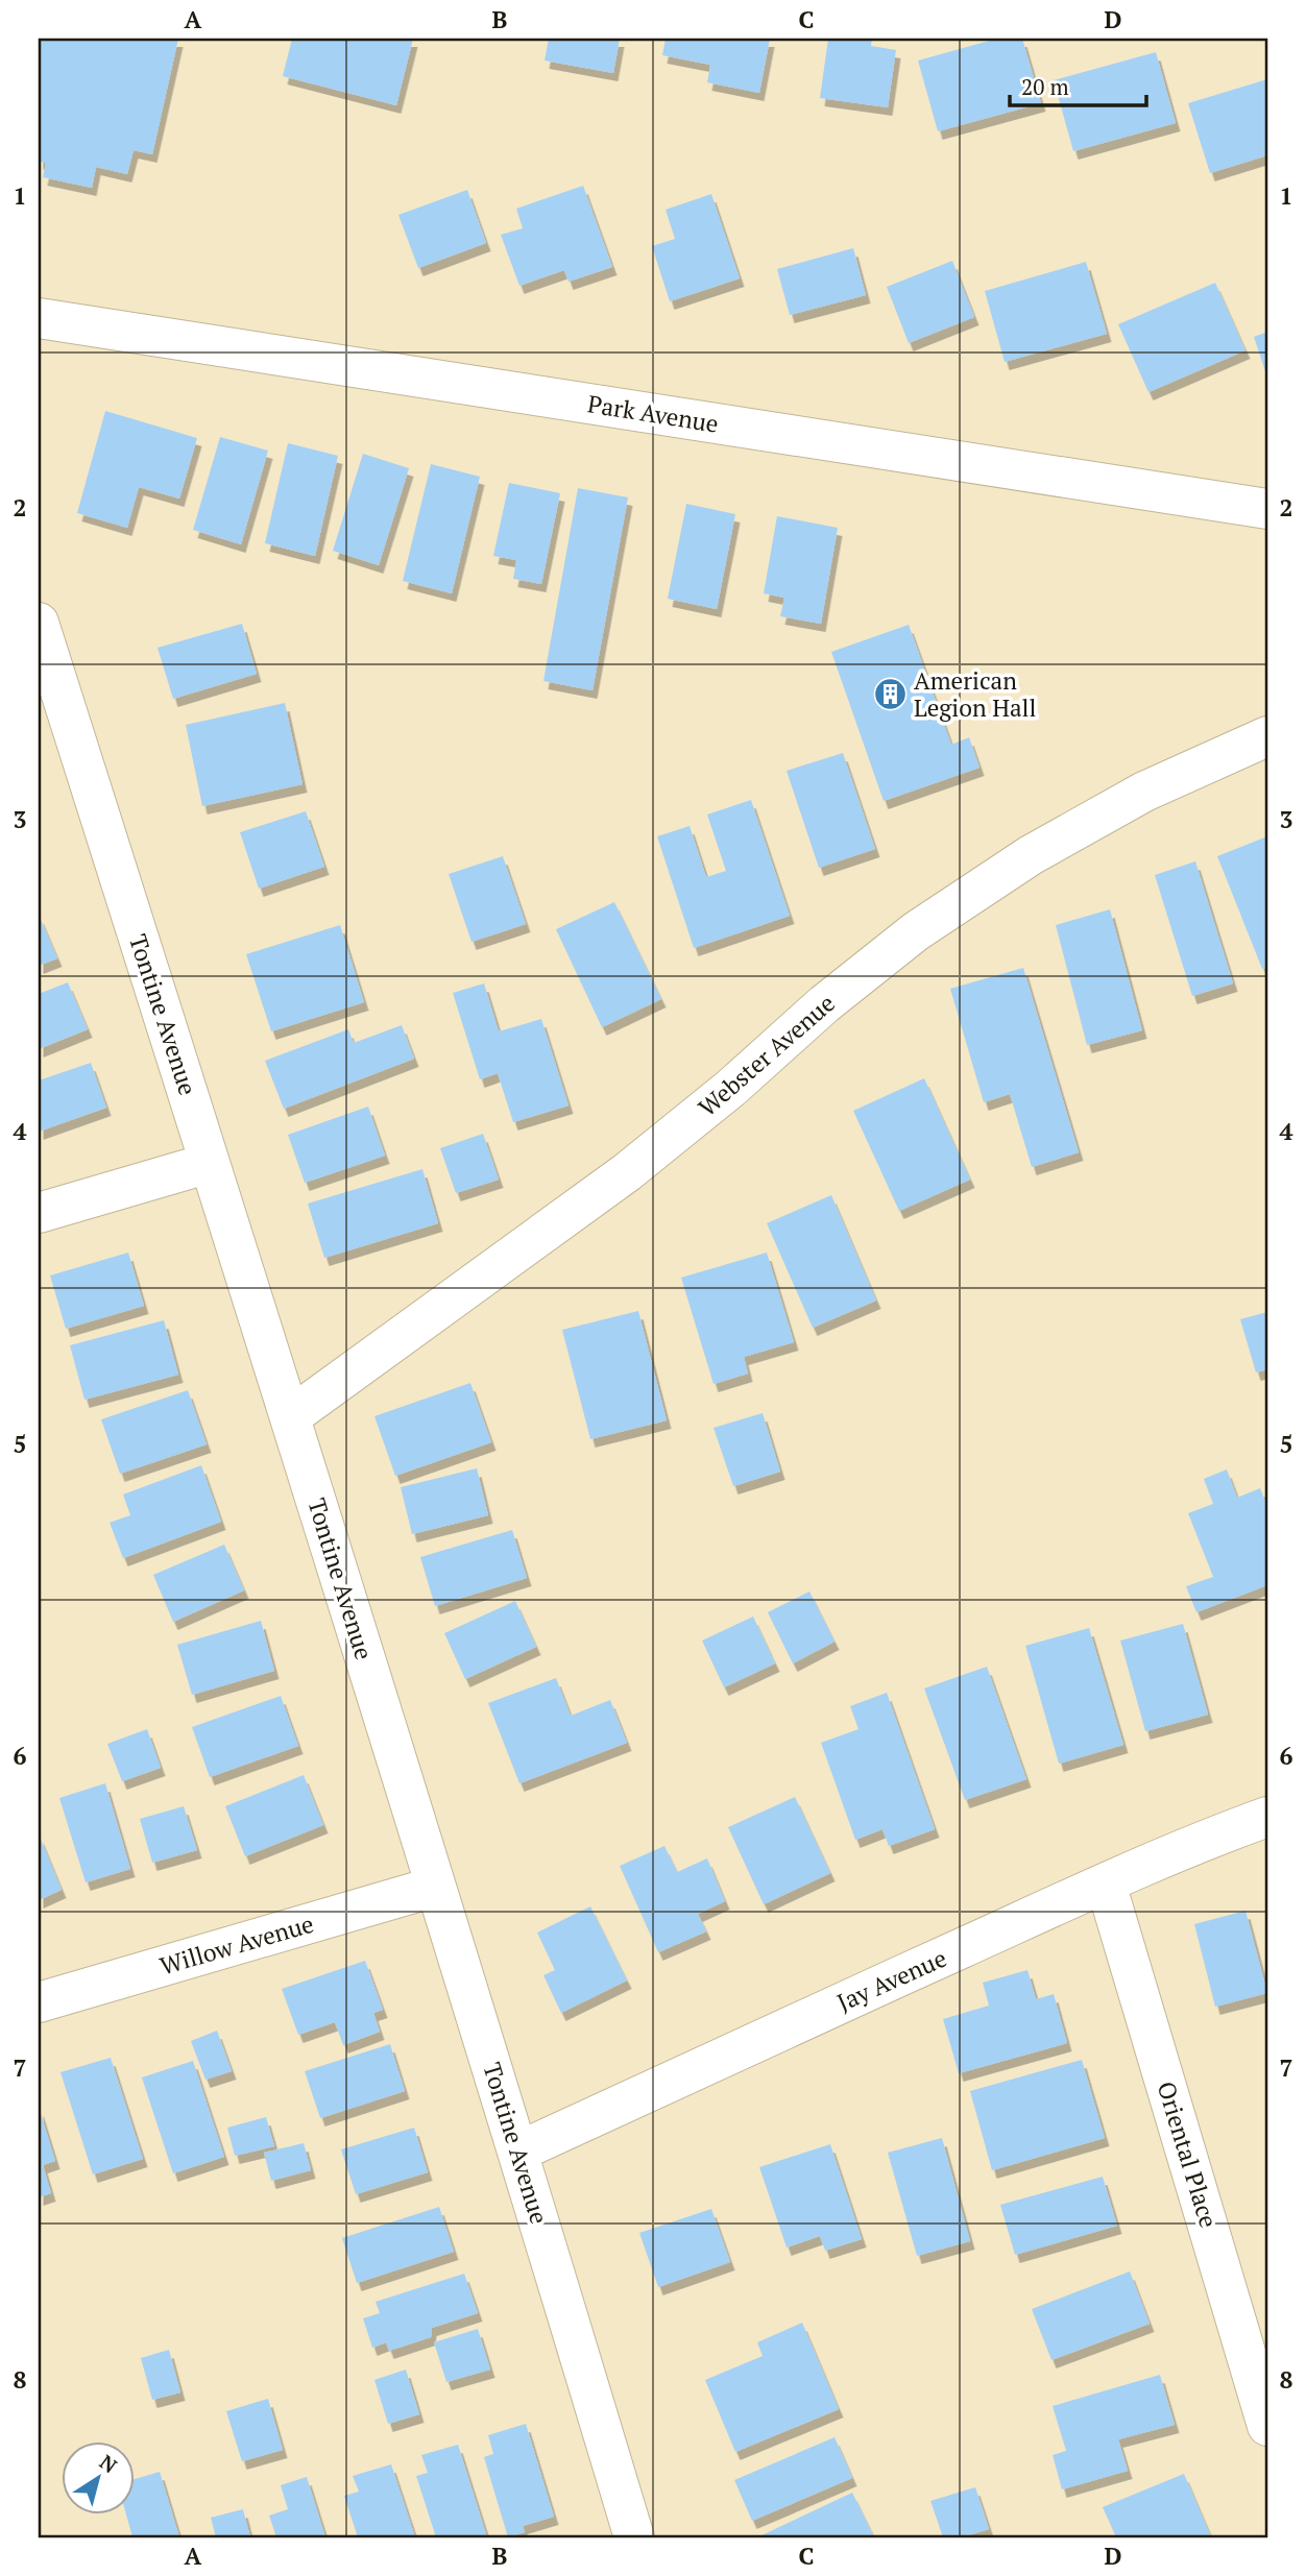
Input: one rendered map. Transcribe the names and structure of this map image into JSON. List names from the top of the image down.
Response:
{
  "streets": {
    "street": [
      "Park Avenue",
      "Tontine Avenue",
      "Webster Avenue",
      "Willow Avenue",
      "Jay Avenue",
      "Oriental Place"
    ]
  },
  "crossings": [
    ["Tontine Avenue", "Webster Avenue"],
    ["Tontine Avenue", "Willow Avenue"],
    ["Tontine Avenue", "Jay Avenue"],
    ["Jay Avenue", "Oriental Place"]
  ],
  "places": {
    "building": ["American Legion Hall"]
  },
  "scale_bar": "20 m",
  "north": "top right",
  "grid": {
    "columns": [
      "A",
      "B",
      "C",
      "D"
    ],
    "rows": [
      "1",
      "2",
      "3",
      "4",
      "5",
      "6",
      "7",
      "8"
    ]
  }
}
